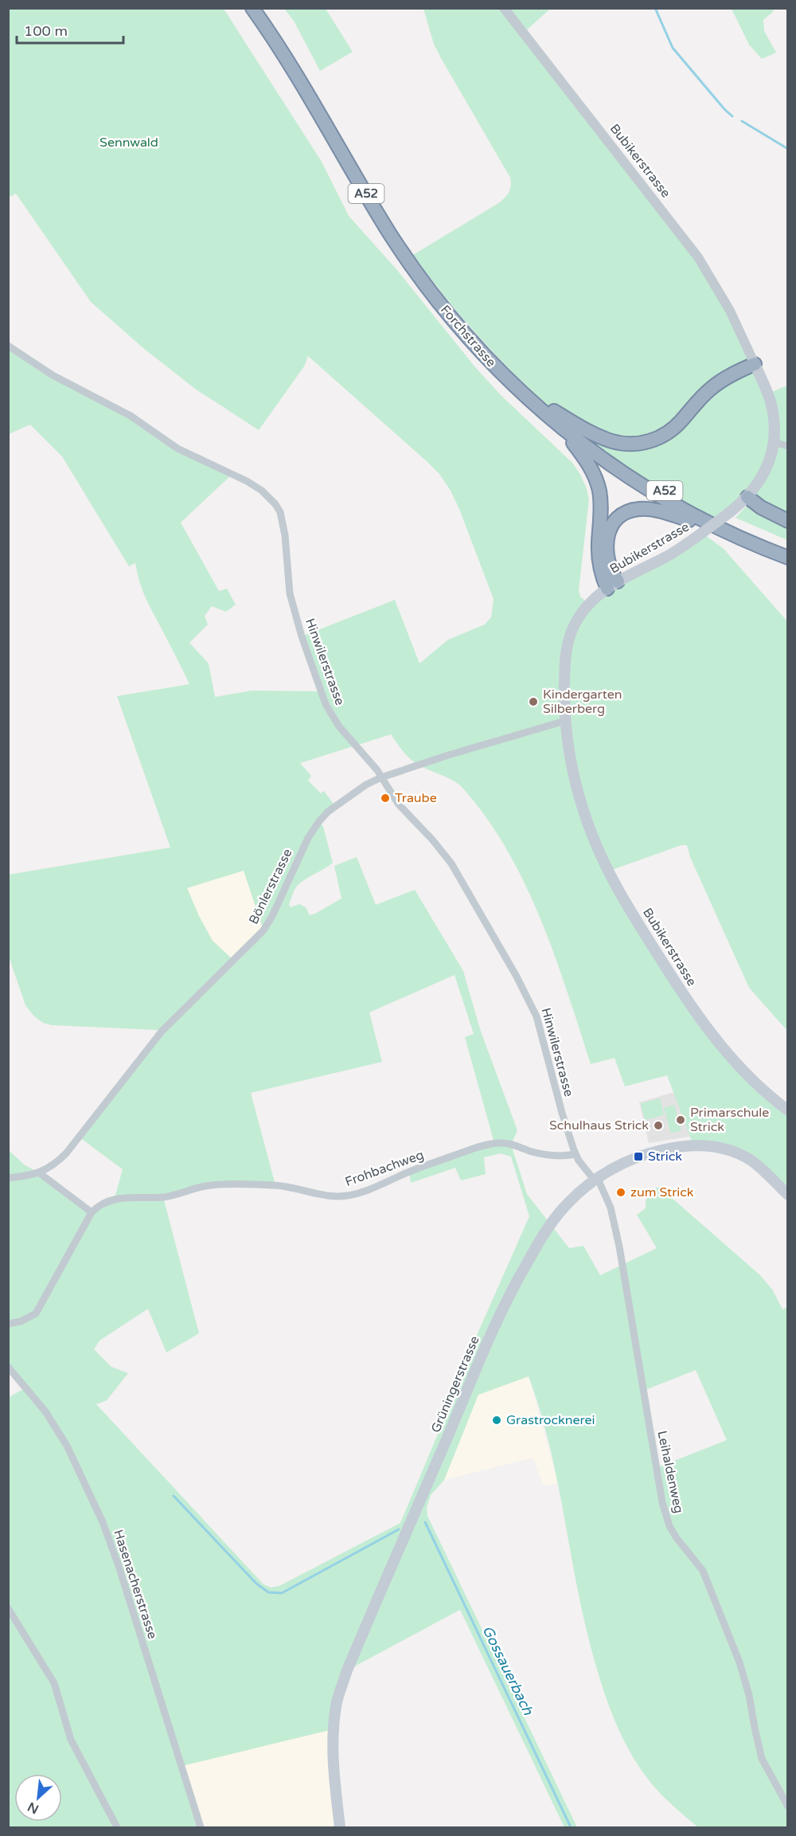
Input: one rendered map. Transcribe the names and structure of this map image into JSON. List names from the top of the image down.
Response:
{
  "streets": {
    "highway": ["A52", "Forchstrasse"],
    "main road": ["Bubikerstrasse", "Grüningerstrasse"],
    "street": [
      "Hinwilerstrasse",
      "Bönlerstrasse",
      "Frohbachweg",
      "Leihaldenweg",
      "Hasenacherstrasse"
    ]
  },
  "crossings": [
    ["Bubikerstrasse", "Bönlerstrasse"],
    ["Hinwilerstrasse", "Bönlerstrasse"],
    ["Hinwilerstrasse", "Frohbachweg"],
    ["Hinwilerstrasse", "Grüningerstrasse"],
    ["Hinwilerstrasse", "Leihaldenweg"],
    ["Grüningerstrasse", "Leihaldenweg"]
  ],
  "water": ["Gossauerbach"],
  "parks": ["Sennwald"],
  "places": {
    "other": [
      "Kindergarten Silberberg",
      "Traube",
      "Primarschule Strick",
      "Schulhaus Strick",
      "zum Strick",
      "Grastrocknerei"
    ],
    "transit": ["Strick"]
  },
  "scale_bar": "100 m",
  "north": "bottom left"
}
